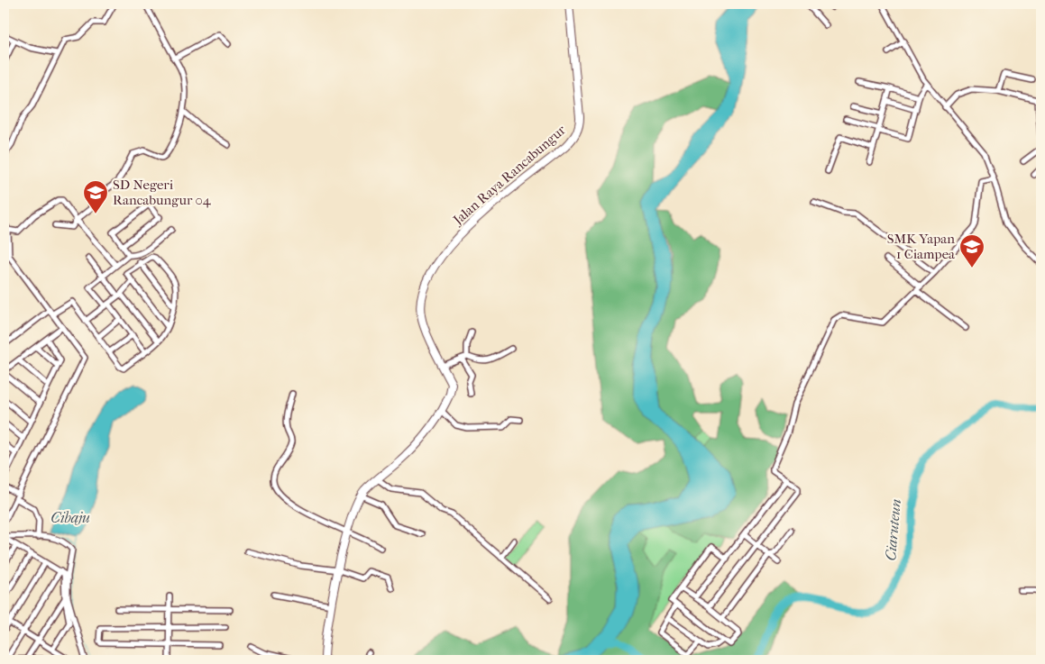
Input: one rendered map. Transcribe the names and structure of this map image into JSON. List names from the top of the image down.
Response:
{
  "streets": {
    "main road": ["Jalan Raya Rancabungur"]
  },
  "water": ["Cibaju", "Ciaruteun"],
  "places": {
    "school or university": ["SD Negeri Rancabungur 04", "SMK Yapan 1 Ciampea"]
  }
}
